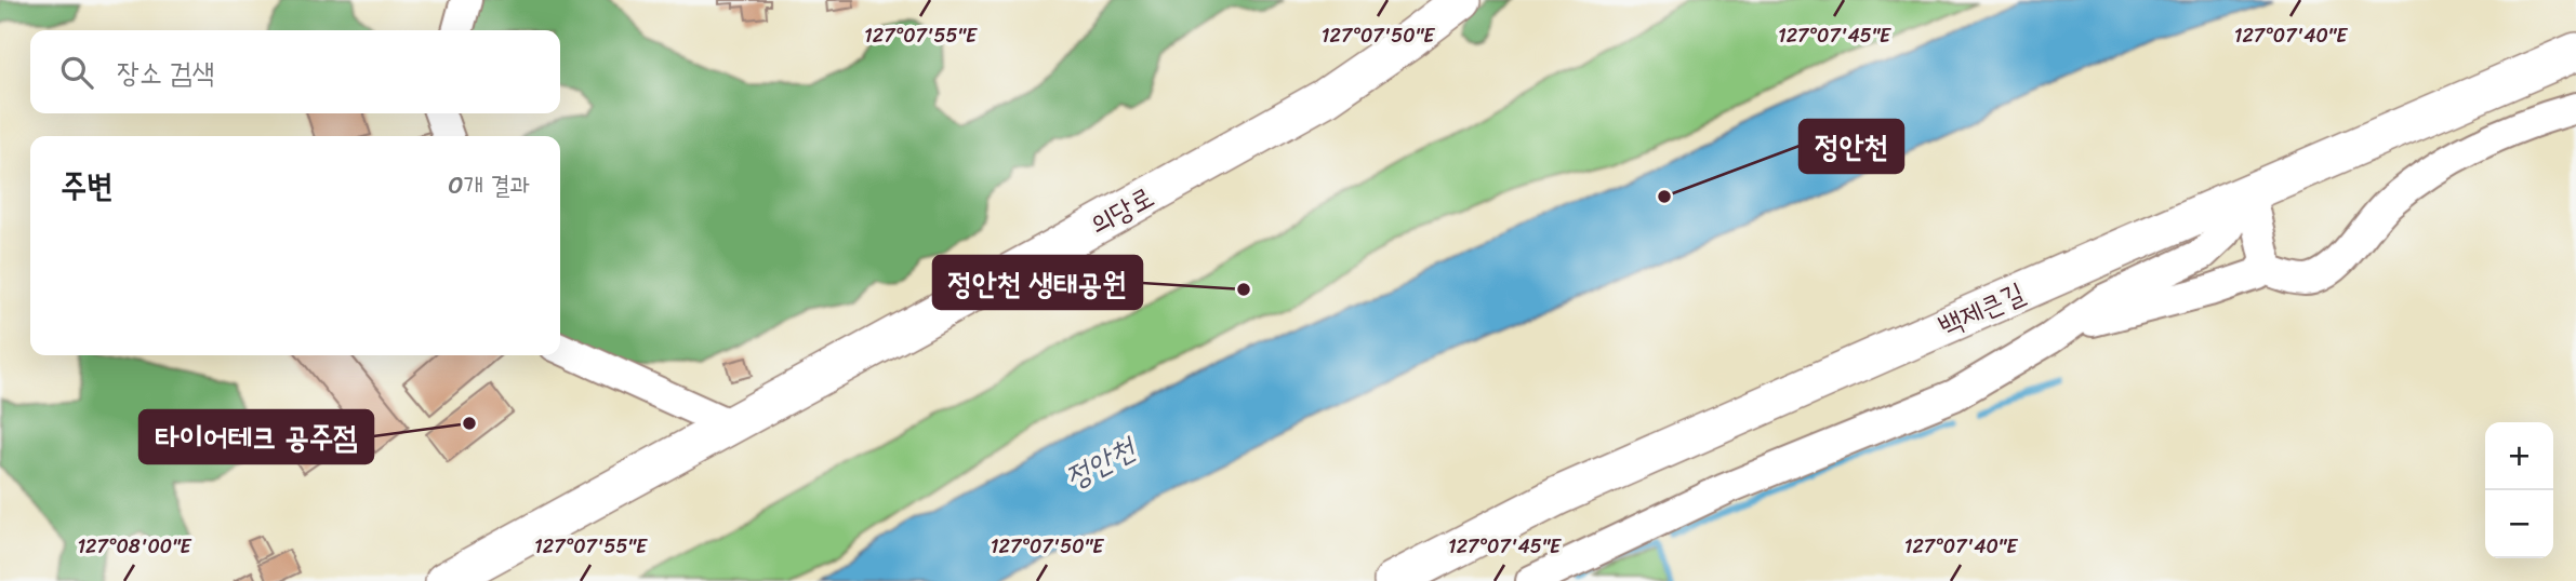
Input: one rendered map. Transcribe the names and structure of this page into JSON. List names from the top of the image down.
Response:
{
  "streets": {
    "main road": ["의당로", "백제큰길"]
  },
  "water": ["정안천"],
  "places": ["정안천", "정안천 생태공원", "타이어테크 공주점"],
  "page": {
    "search": "장소 검색",
    "heading": ["주변", "0개 결과"],
    "map_buttons": ["+", "−"]
  },
  "coordinates": [
    "127°07'55\"E",
    "127°07'50\"E",
    "127°07'45\"E",
    "127°07'40\"E",
    "127°08'00\"E"
  ]
}
